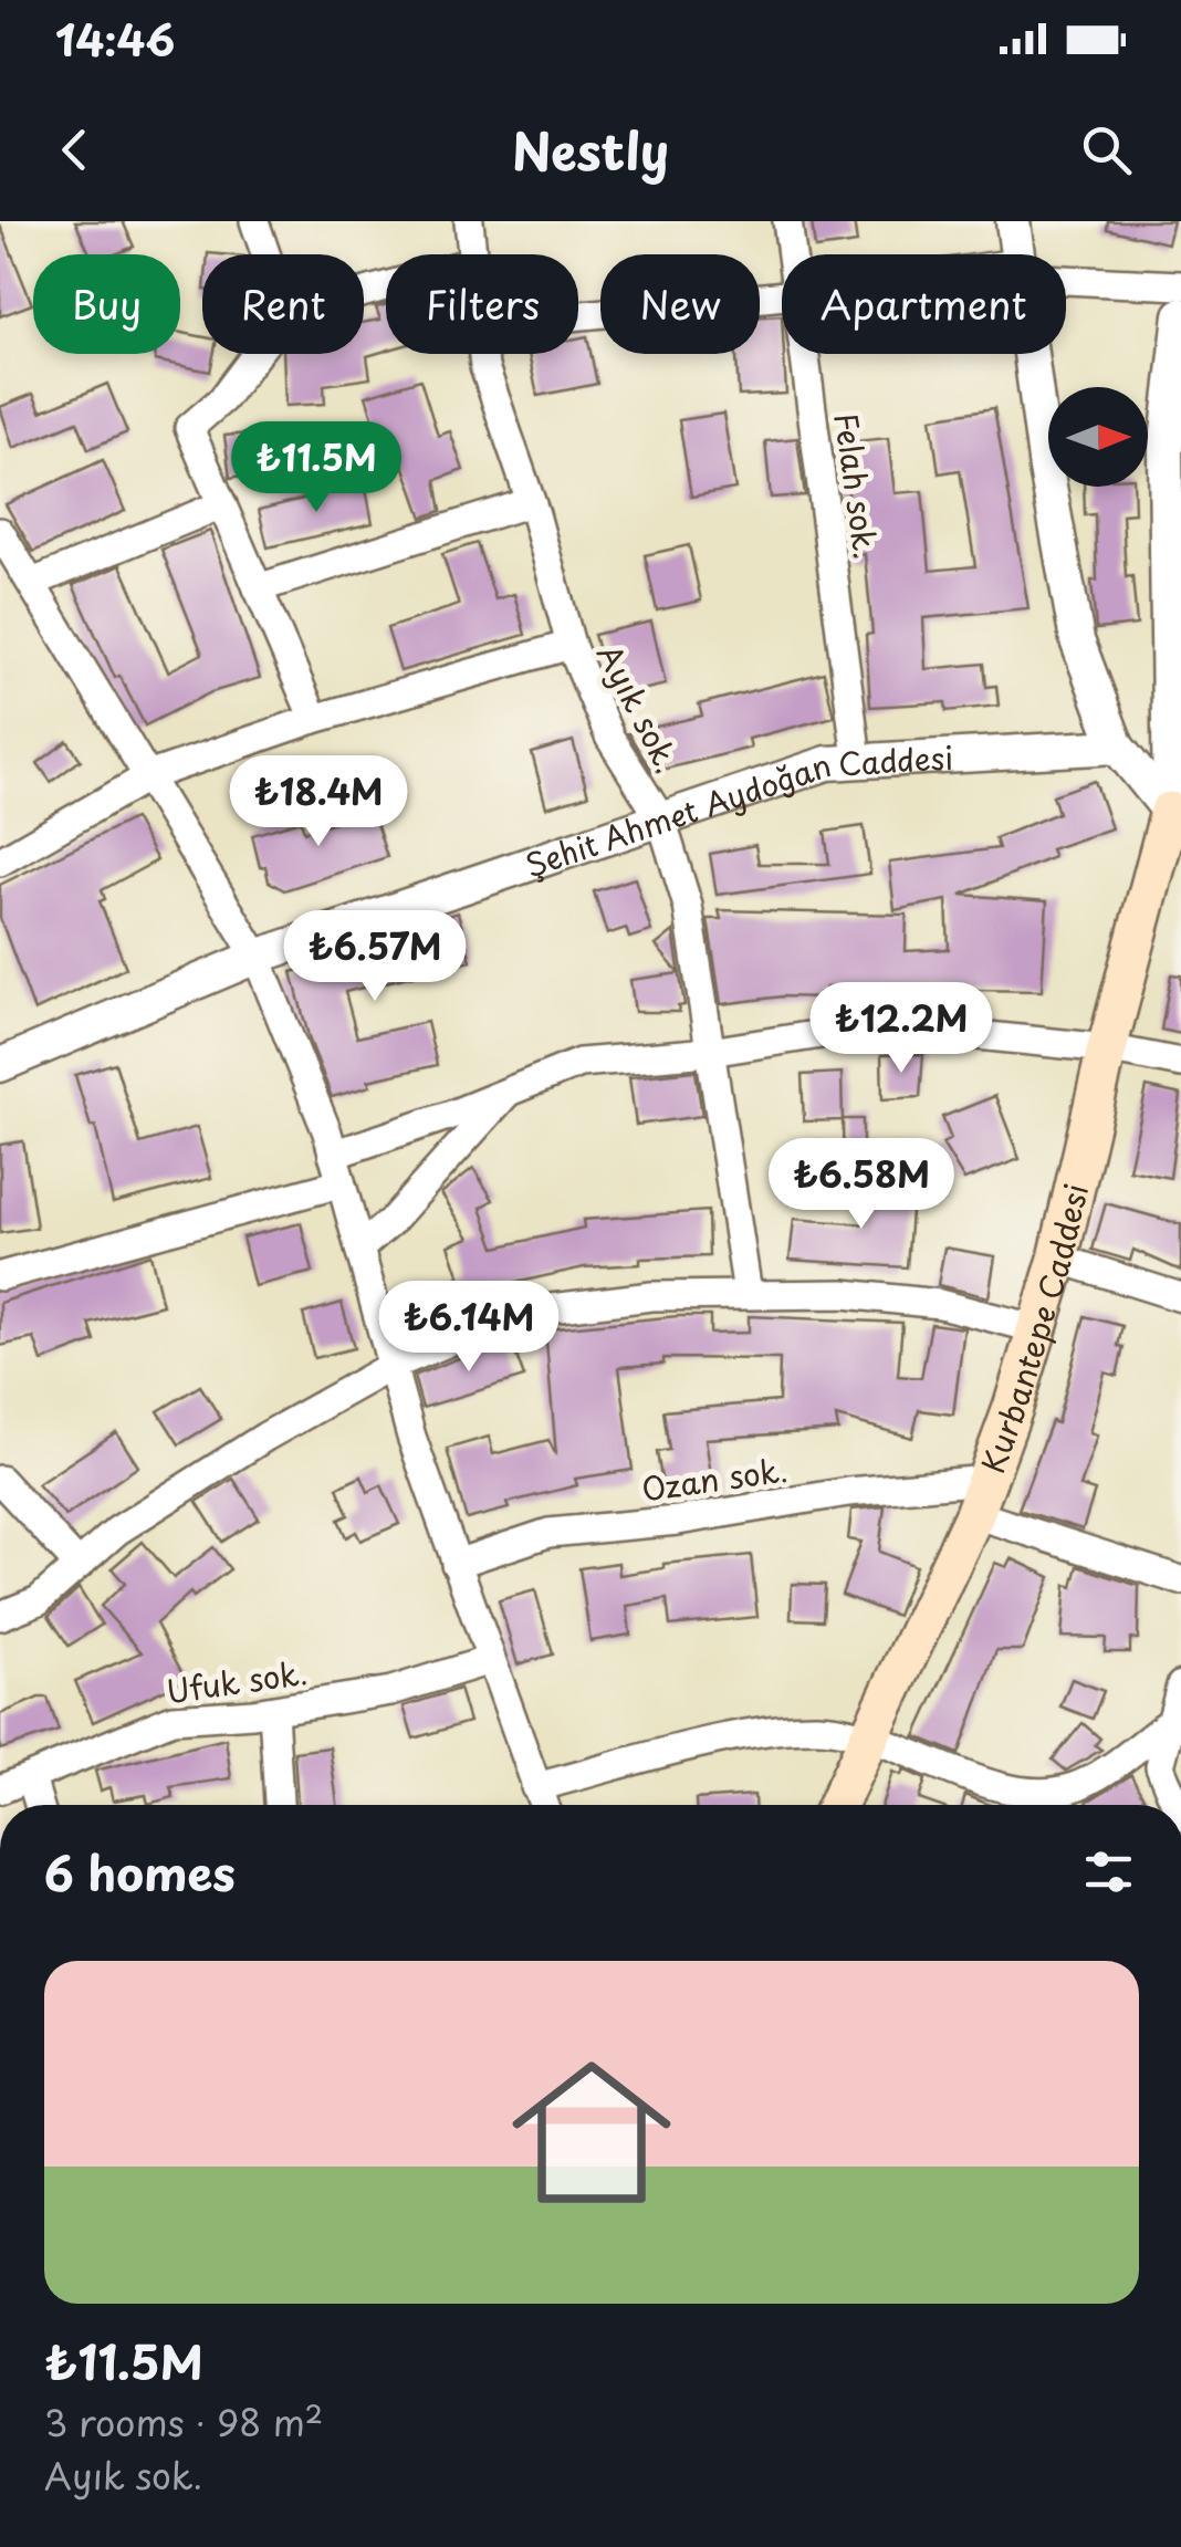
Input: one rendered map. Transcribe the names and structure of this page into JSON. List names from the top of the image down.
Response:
{
  "streets": {
    "main road": ["Kurbantepe Caddesi"],
    "street": [
      "Felah sok.",
      "Ayık sok.",
      "Şehit Ahmet Aydoğan Caddesi",
      "Ozan sok.",
      "Ufuk sok."
    ]
  },
  "crossings": [
    ["Felah sok.", "Şehit Ahmet Aydoğan Caddesi"],
    ["Ayık sok.", "Şehit Ahmet Aydoğan Caddesi"],
    ["Kurbantepe Caddesi", "Ozan sok."]
  ],
  "north": "right",
  "page": {
    "status": "14:46",
    "header": "Nestly",
    "chip": [
      "Buy",
      "Rent",
      "Filters",
      "New",
      "Apartment"
    ],
    "price": [
      "₺11.5M",
      "₺18.4M",
      "₺6.57M",
      "₺12.2M",
      "₺6.58M",
      "₺6.14M"
    ],
    "heading": "6 homes",
    "list": [
      {
        "name": "₺11.5M",
        "note": "3 rooms · 98 m² · Ayık sok."
      }
    ]
  }
}
